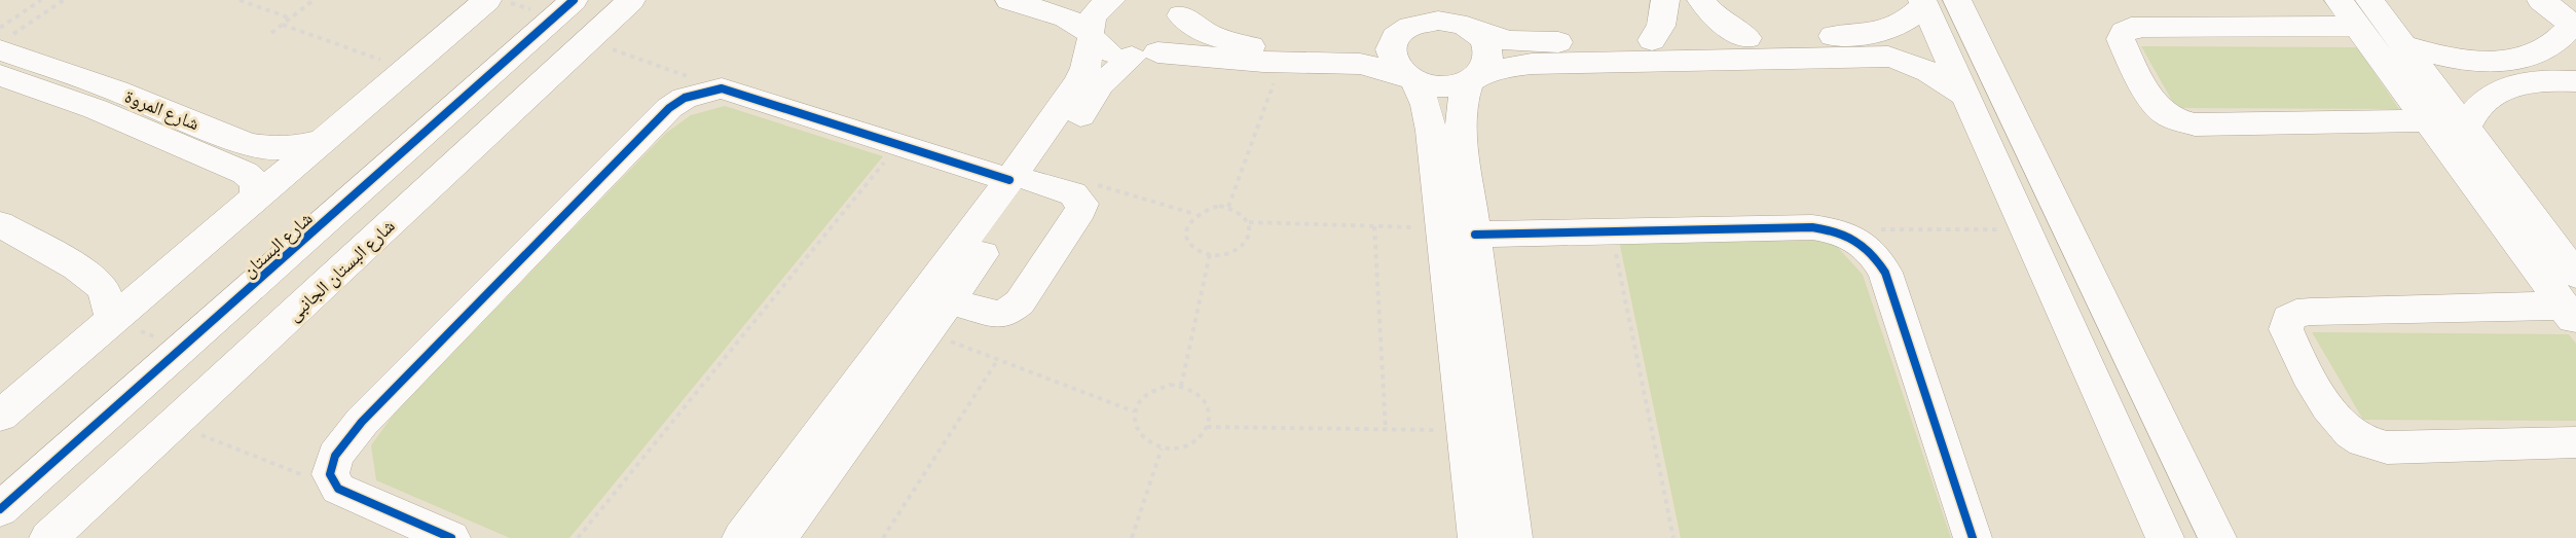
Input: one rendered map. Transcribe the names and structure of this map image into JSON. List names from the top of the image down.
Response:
{
  "streets": {
    "street": ["شارع المروة", "شارع البستان", "شارع البستان الجانبى"]
  }
}
